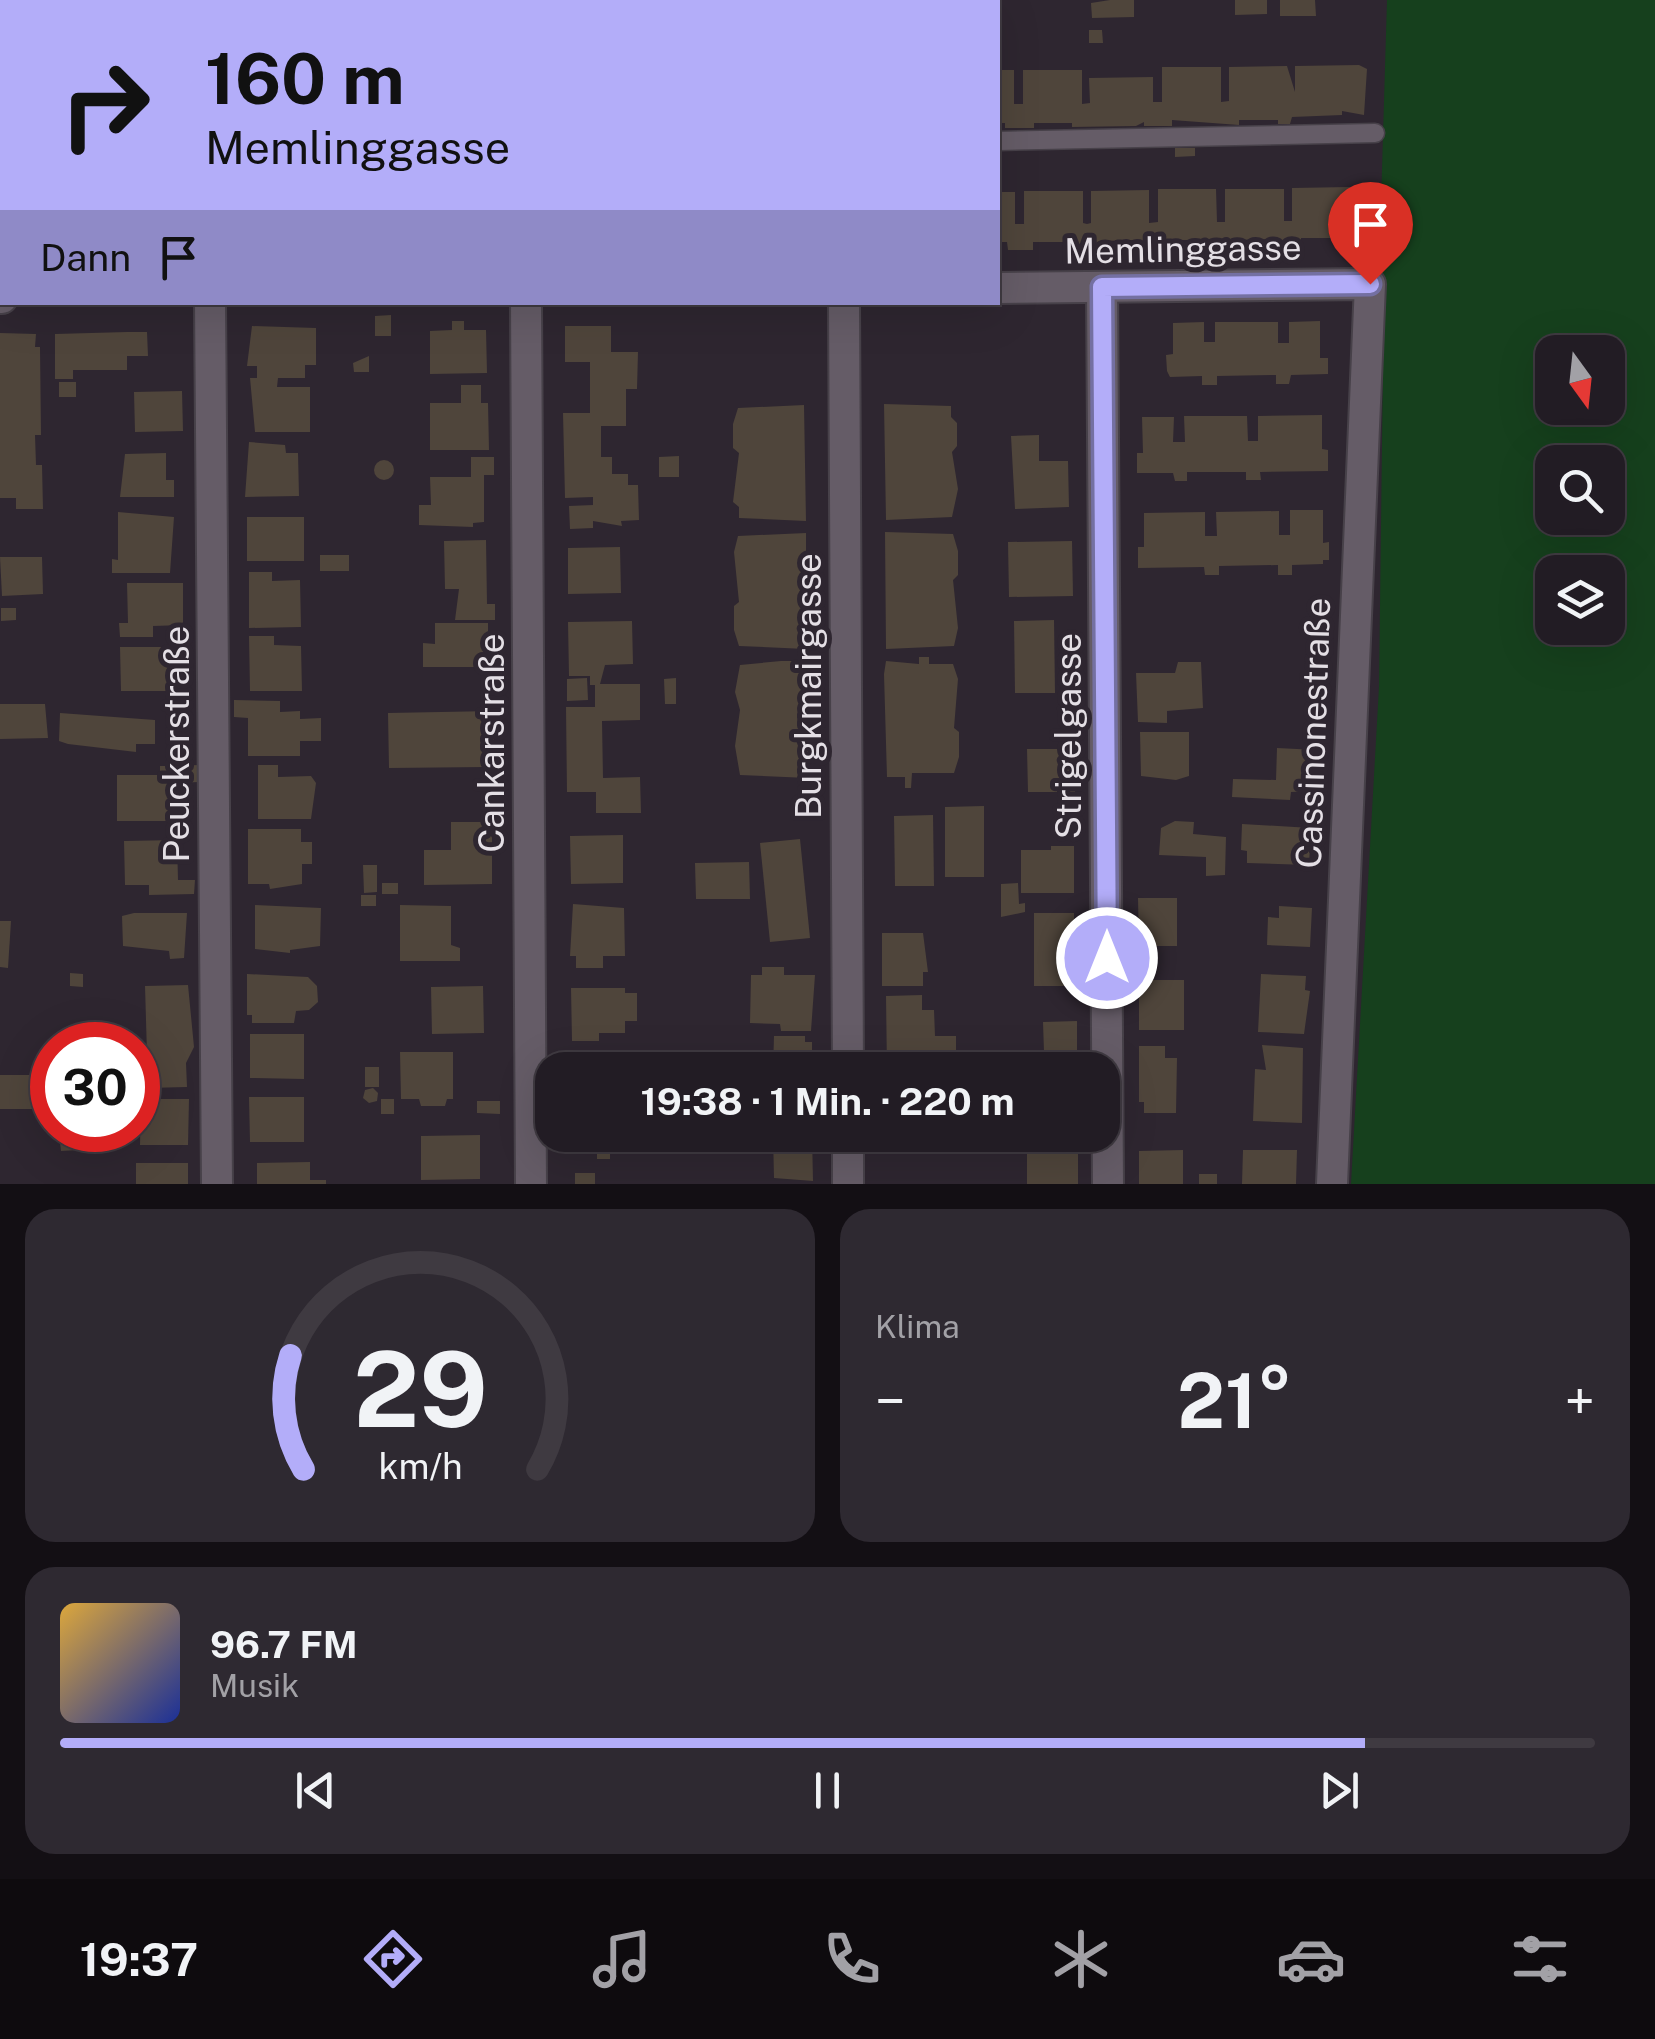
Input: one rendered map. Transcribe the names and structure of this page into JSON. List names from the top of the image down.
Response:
{
  "streets": {
    "street": [
      "Memlinggasse",
      "Burgkmairgasse",
      "Cassinonestraße",
      "Strigelgasse",
      "Cankarstraße",
      "Peuckerstraße"
    ]
  },
  "crossings": [
    ["Memlinggasse", "Cassinonestraße"],
    ["Memlinggasse", "Strigelgasse"]
  ],
  "north": "bottom",
  "page": {
    "turn": ["160 m", "Memlinggasse"],
    "then": "Dann",
    "limit": "30",
    "trip": "19:38 · 1 Min. · 220 m",
    "tile": "Klima",
    "heat": ["−", "21°", "+"],
    "song": ["96.7 FM", "Musik"],
    "tabs": "19:37",
    "gauge": ["29", "km/h"]
  }
}
